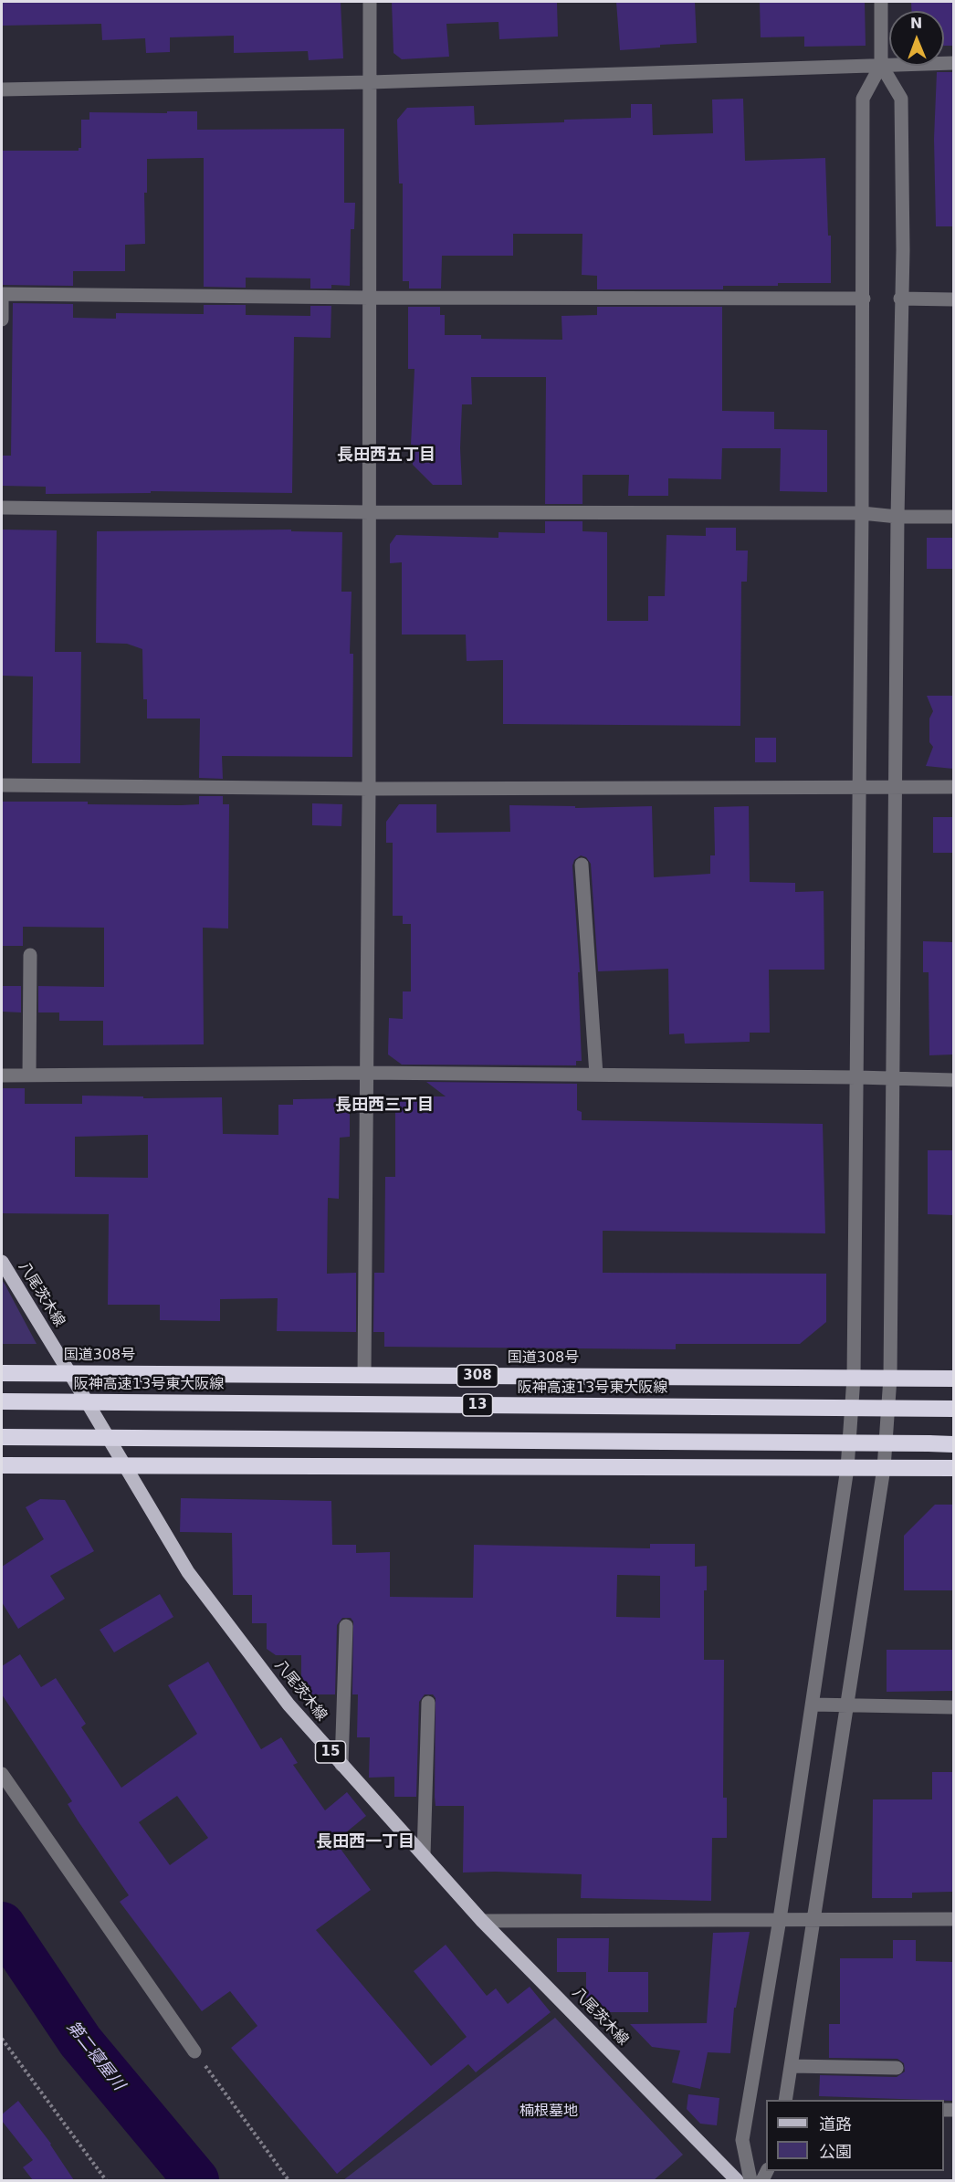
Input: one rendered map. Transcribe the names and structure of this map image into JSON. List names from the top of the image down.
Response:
{
  "streets": {
    "highway": [
      "国道308号",
      "308",
      "阪神高速13号東大阪線",
      "13"
    ],
    "main road": ["八尾茨木線", "15"]
  },
  "crossings": [
    ["八尾茨木線", "国道308号"]
  ],
  "districts": ["長田西五丁目", "長田西三丁目", "長田西一丁目"],
  "water": ["第二寝屋川"],
  "parks": ["楠根墓地"],
  "legend": ["道路", "公園"],
  "north": "top"
}
